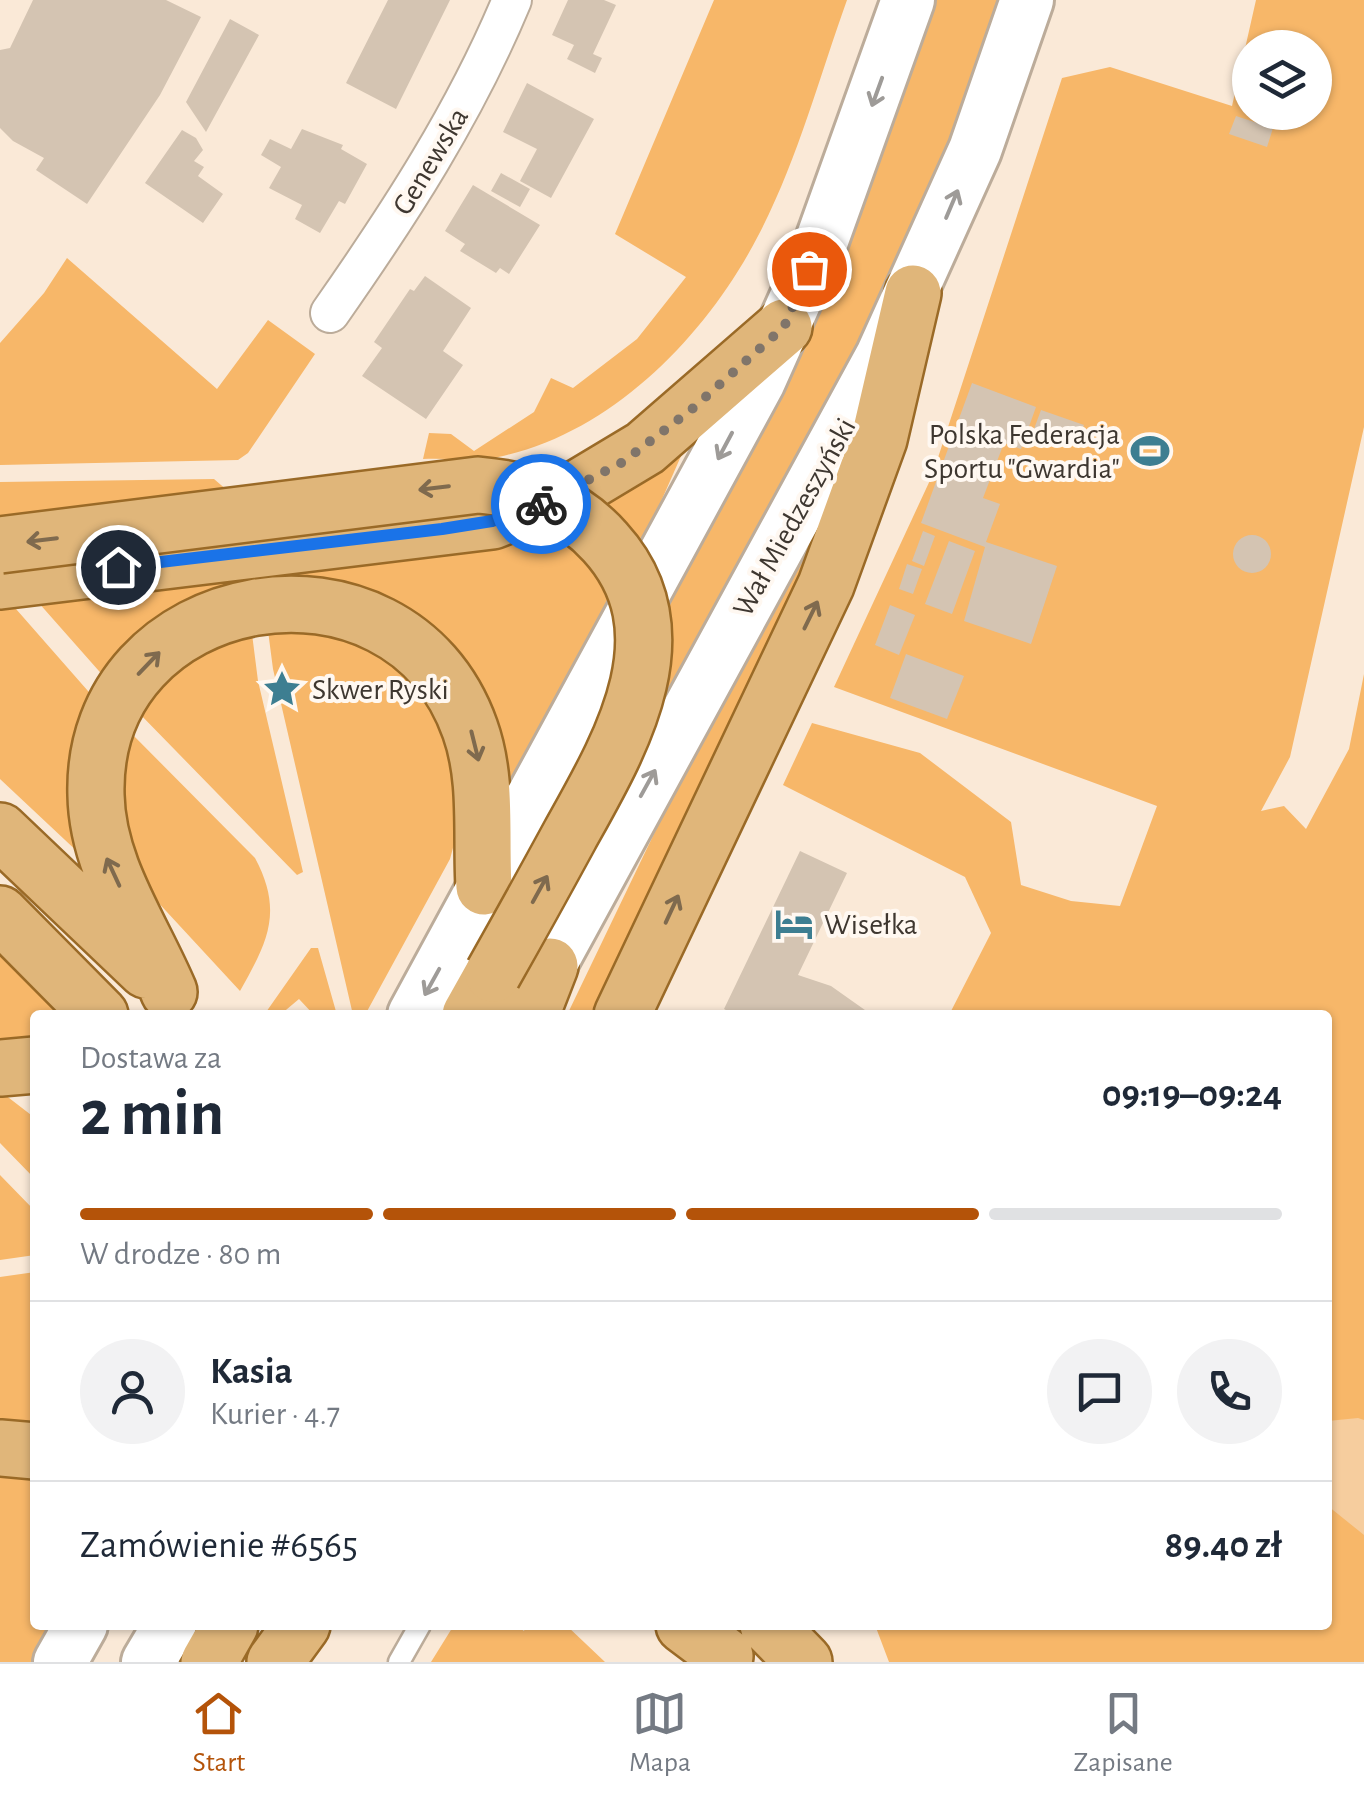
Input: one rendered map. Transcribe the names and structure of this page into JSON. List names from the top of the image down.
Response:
{
  "streets": {
    "main road": ["Wał Miedzeszyński"],
    "street": ["Genewska"]
  },
  "places": {
    "sports": ["Polska Federacja Sportu \"Gwardia\""],
    "place": ["Skwer Ryski"],
    "hotel": ["Wisełka"]
  },
  "page": {
    "heading": ["2 min", "Dostawa za", "09:19–09:24"],
    "panel": [
      "Kasia",
      "Kurier · 4.7",
      "Zamówienie #6565",
      "89.40 zł"
    ],
    "bar": "W drodze · 80 m",
    "tabs": ["Start", "Mapa", "Zapisane"]
  }
}
